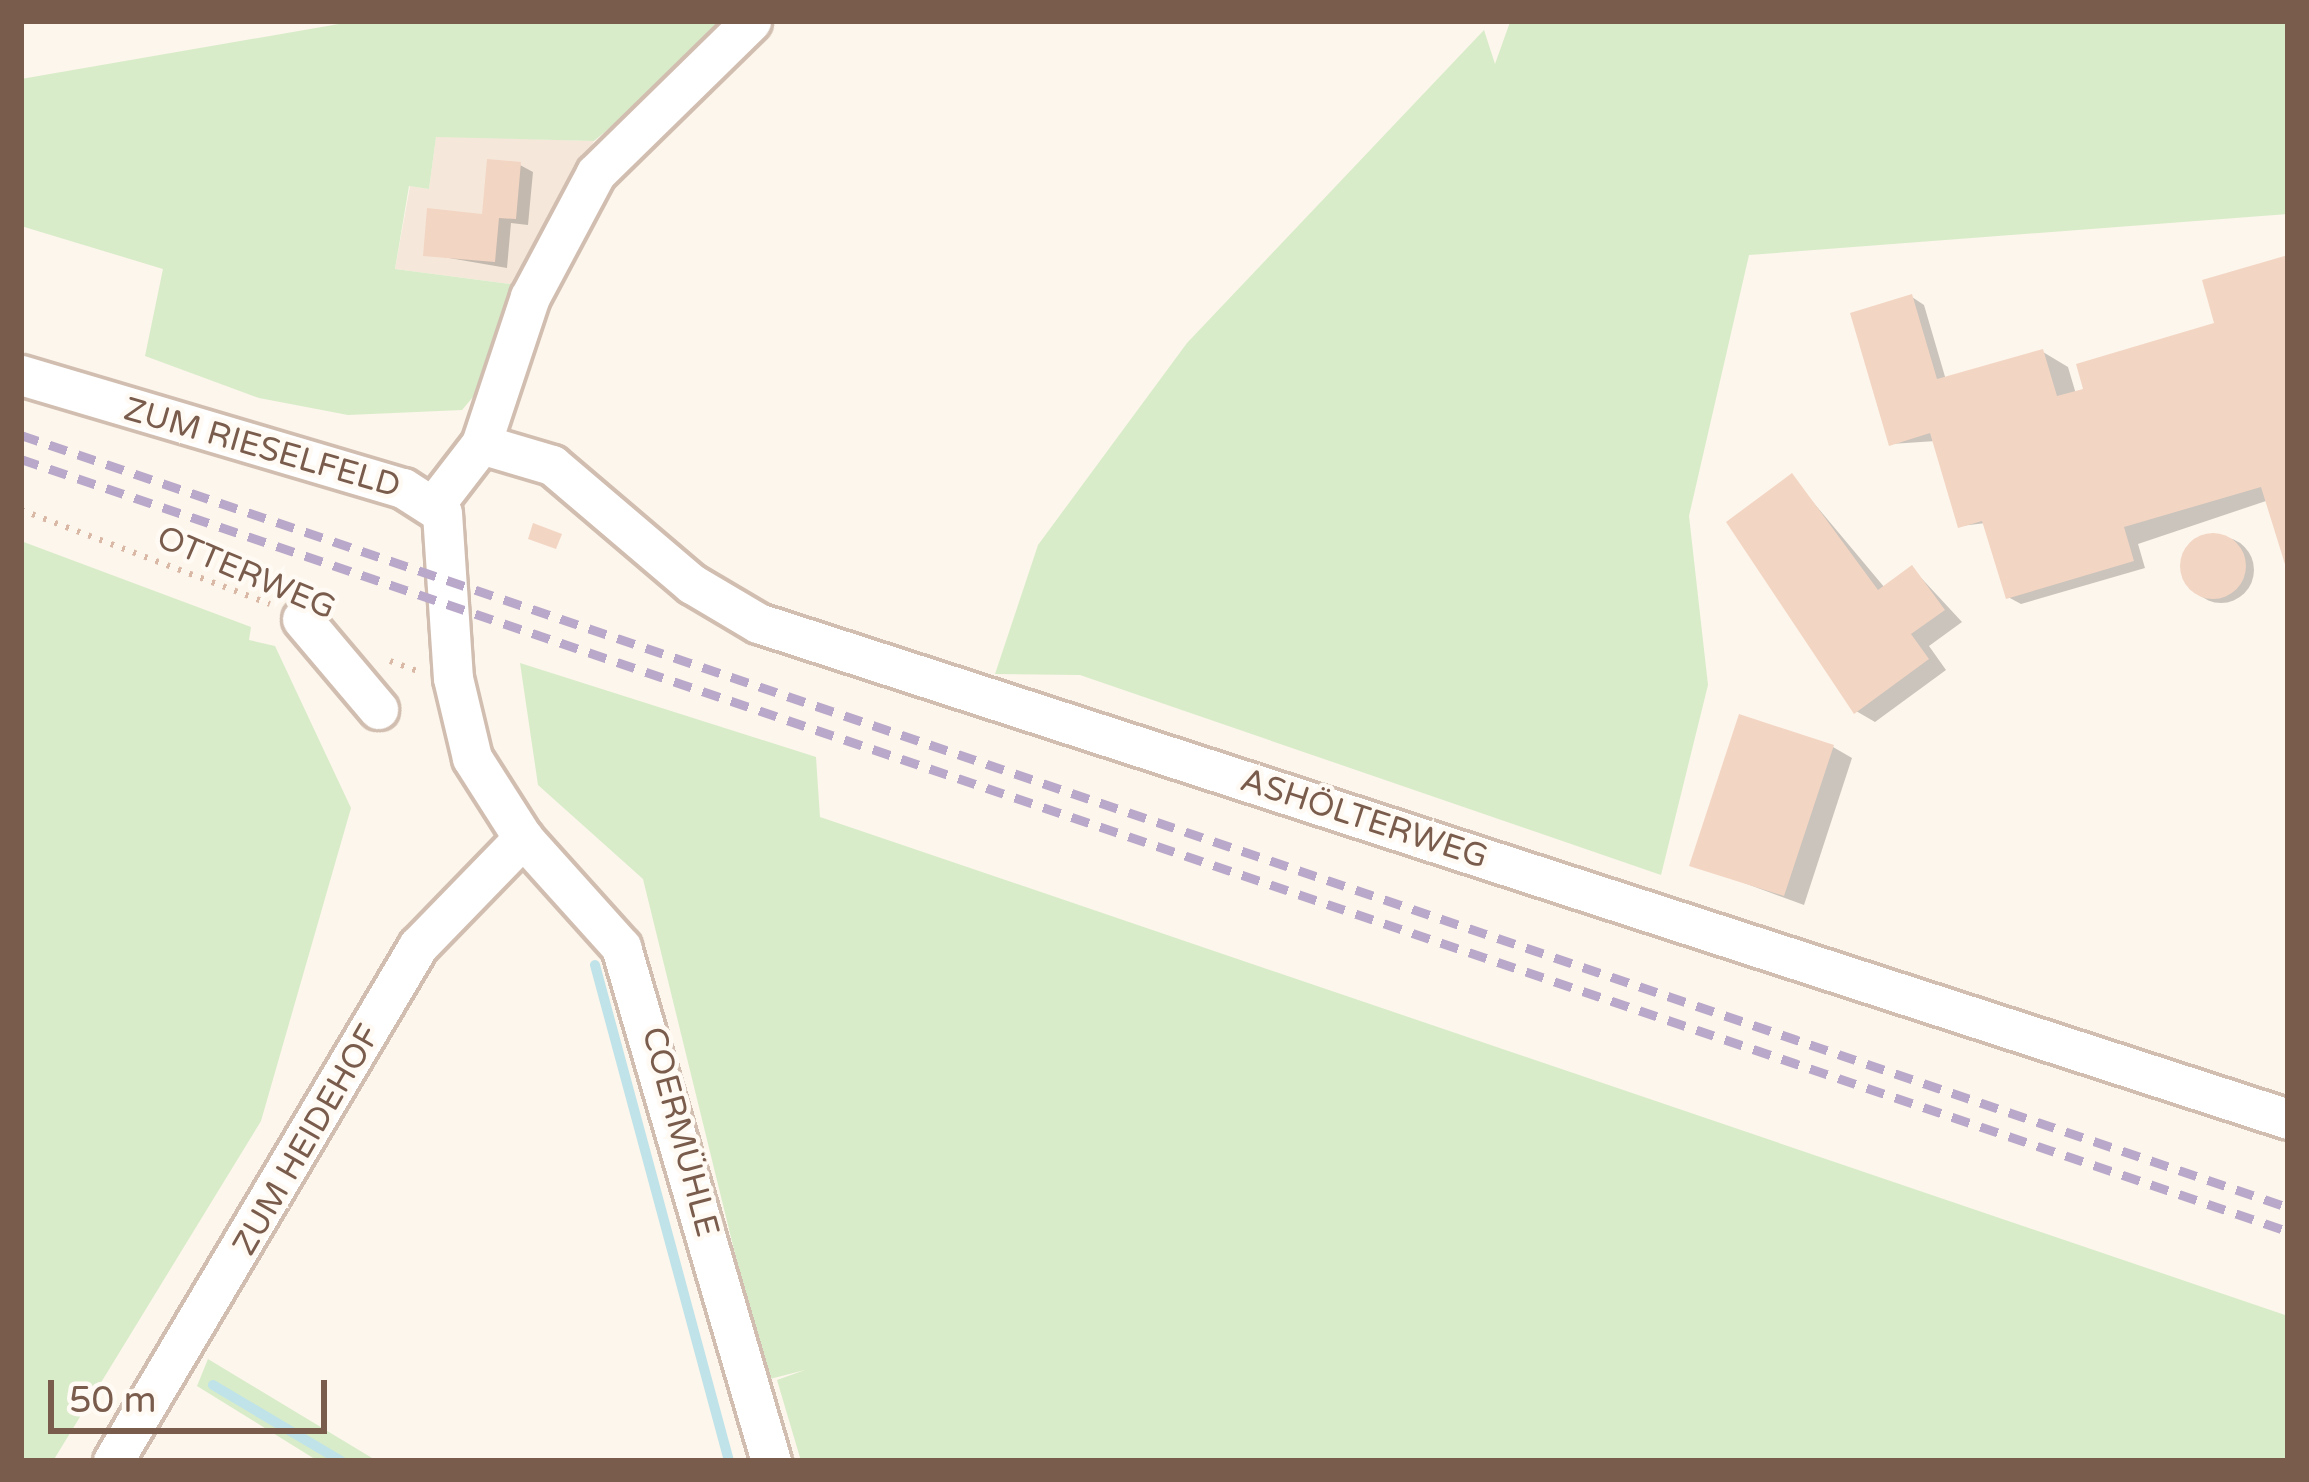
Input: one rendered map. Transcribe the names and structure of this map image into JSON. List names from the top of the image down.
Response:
{
  "streets": {
    "street": [
      "ZUM RIESELFELD",
      "ASHÖLTERWEG",
      "COERMÜHLE",
      "ZUM HEIDEHOF"
    ],
    "path": ["OTTERWEG"]
  },
  "crossings": [
    ["ZUM RIESELFELD", "OTTERWEG"],
    ["ZUM RIESELFELD", "COERMÜHLE"],
    ["ZUM RIESELFELD", "ZUM HEIDEHOF"],
    ["COERMÜHLE", "ZUM HEIDEHOF"]
  ],
  "scale_bar": "50 m"
}
